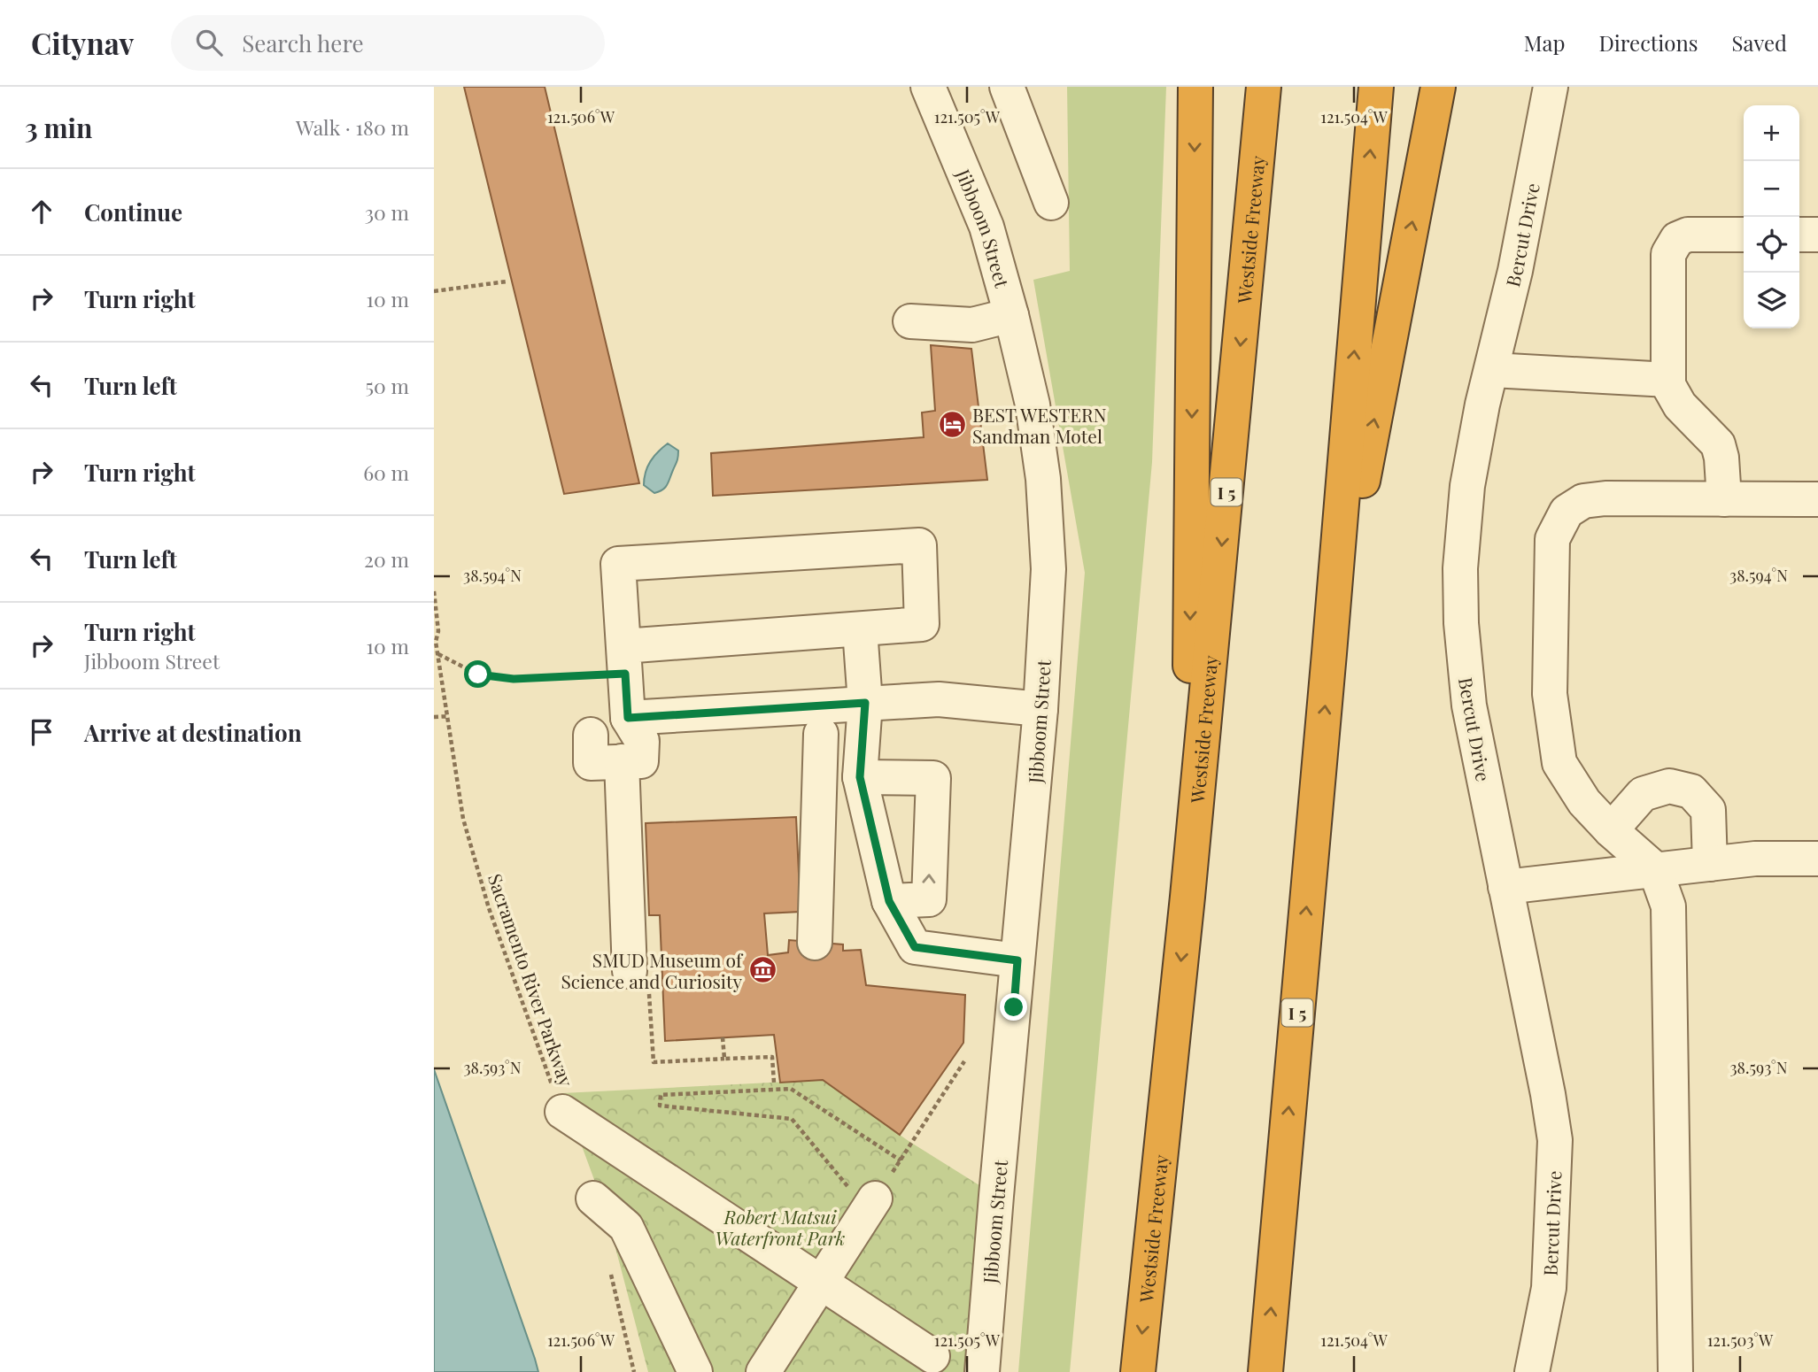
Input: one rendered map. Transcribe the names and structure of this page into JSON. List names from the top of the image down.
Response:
{
  "streets": {
    "highway": ["Westside Freeway", "I 5"],
    "street": ["Jibboom Street", "Bercut Drive"],
    "path": ["Sacramento River Parkway"]
  },
  "parks": ["Robert Matsui Waterfront Park"],
  "places": {
    "hotel": ["BEST WESTERN Sandman Motel"],
    "museum": ["SMUD Museum of Science and Curiosity"]
  },
  "page": {
    "header": "Citynav",
    "search": "Search here",
    "nav": ["Map", "Directions", "Saved"],
    "heading": ["3 min", "Walk · 180 m"],
    "map_buttons": ["+", "−"],
    "list": [
      ["Continue", "30 m"],
      ["Turn right", "10 m"],
      ["Turn left", "50 m"],
      ["Turn right", "60 m"],
      ["Turn left", "20 m"],
      ["Turn right", "Jibboom Street", "10 m"],
      "Arrive at destination"
    ]
  },
  "coordinates": [
    "121.506°W",
    "121.505°W",
    "121.504°W",
    "38.594°N",
    "38.593°N",
    "121.503°W"
  ]
}
